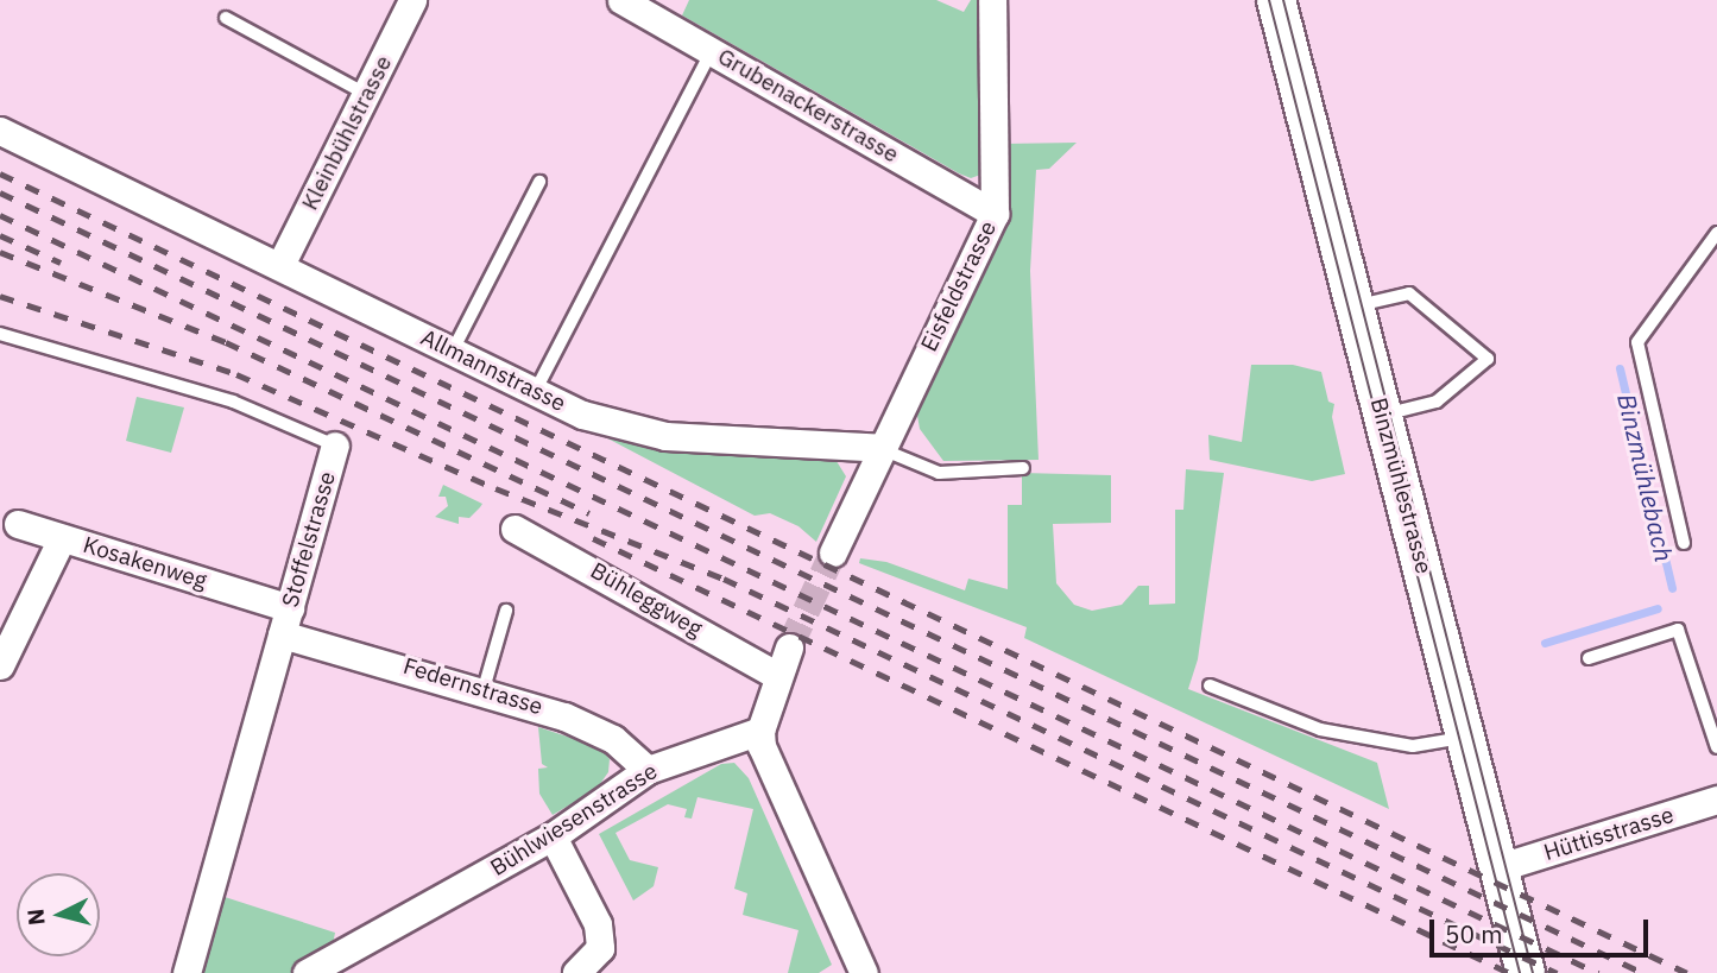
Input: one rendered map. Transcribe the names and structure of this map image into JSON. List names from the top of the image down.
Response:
{
  "streets": {
    "street": [
      "Grubenackerstrasse",
      "Kleinbühlstrasse",
      "Eisfeldstrasse",
      "Allmannstrasse",
      "Binzmühlestrasse",
      "Stoffelstrasse",
      "Kosakenweg",
      "Bühleggweg",
      "Federnstrasse",
      "Bühlwiesenstrasse",
      "Hüttisstrasse"
    ]
  },
  "crossings": [
    ["Grubenackerstrasse", "Eisfeldstrasse"],
    ["Kleinbühlstrasse", "Allmannstrasse"],
    ["Eisfeldstrasse", "Allmannstrasse"],
    ["Binzmühlestrasse", "Hüttisstrasse"],
    ["Stoffelstrasse", "Kosakenweg"],
    ["Stoffelstrasse", "Federnstrasse"],
    ["Kosakenweg", "Federnstrasse"],
    ["Federnstrasse", "Bühlwiesenstrasse"]
  ],
  "water": ["Binzmühlebach"],
  "scale_bar": "50 m",
  "north": "left"
}
